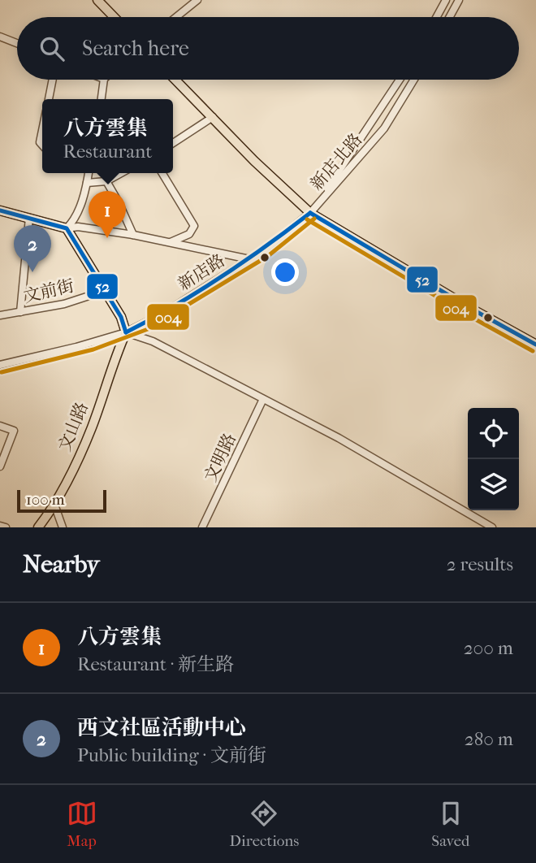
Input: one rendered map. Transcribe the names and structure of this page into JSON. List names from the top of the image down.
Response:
{
  "streets": {
    "main road": ["文山路"],
    "street": [
      "新店北路",
      "新店路",
      "文前街",
      "文明路"
    ]
  },
  "crossings": [
    ["新店北路", "新店路"],
    ["新店路", "文山路"]
  ],
  "lines": ["transit line 52", "transit line 004"],
  "scale_bar": "100 m",
  "page": {
    "search": "Search here",
    "popup": ["八方雲集", "Restaurant"],
    "pins": ["1", "2"],
    "scale": "100 m",
    "heading": ["Nearby", "2 results"],
    "list": [
      {
        "mark": "1",
        "name": "八方雲集",
        "note": "Restaurant · 新生路",
        "value": "200 m"
      },
      {
        "mark": "2",
        "name": "西文社區活動中心",
        "note": "Public building · 文前街",
        "value": "280 m"
      }
    ],
    "nav": ["Map", "Directions", "Saved"]
  }
}
